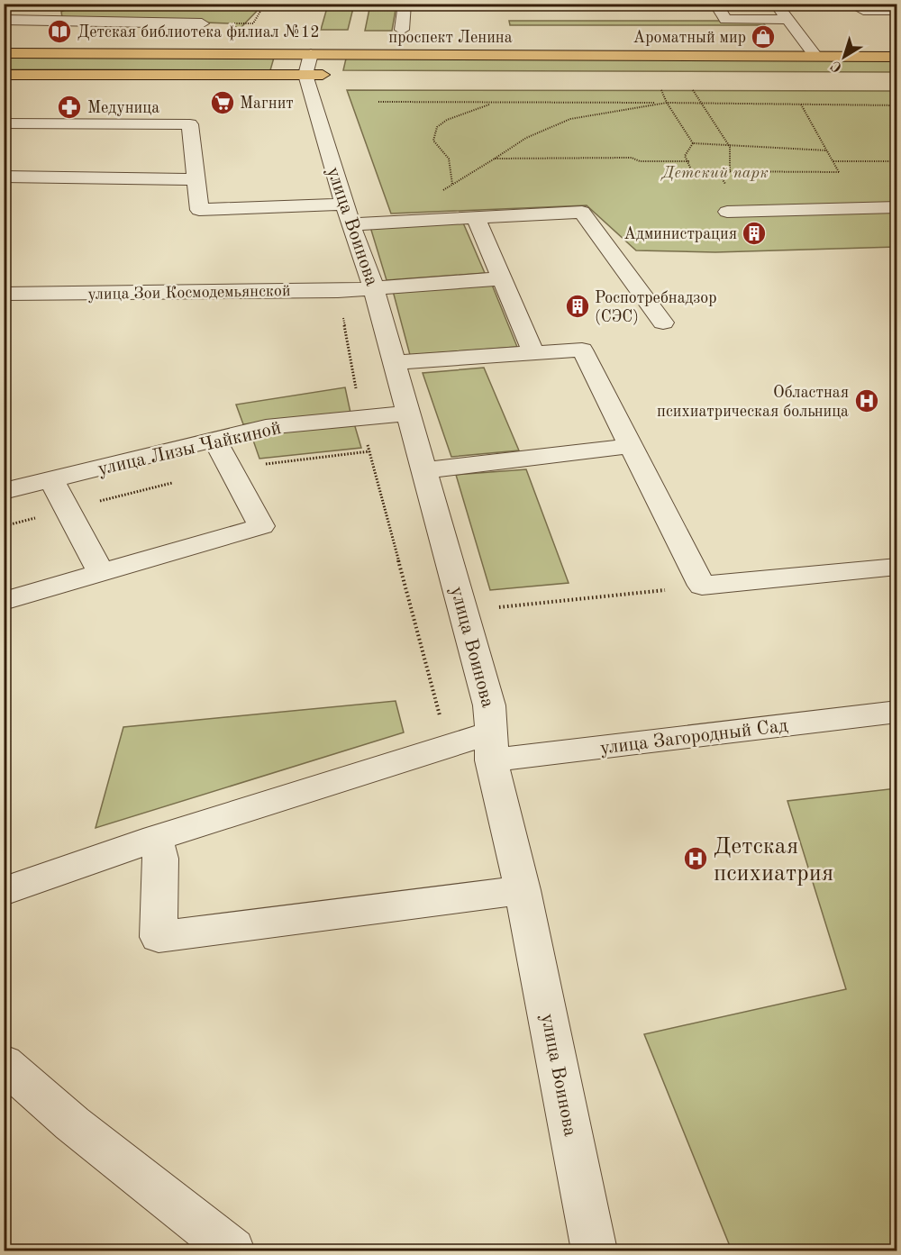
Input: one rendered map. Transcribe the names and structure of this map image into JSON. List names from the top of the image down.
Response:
{
  "streets": {
    "main road": ["проспект Ленина"],
    "street": [
      "улица Воинова",
      "улица Зои Космодемьянской",
      "улица Лизы Чайкиной",
      "улица Загородный Сад"
    ]
  },
  "crossings": [
    ["проспект Ленина", "улица Воинова"],
    ["улица Воинова", "улица Зои Космодемьянской"],
    ["улица Воинова", "улица Лизы Чайкиной"],
    ["улица Воинова", "улица Загородный Сад"]
  ],
  "parks": ["Детский парк"],
  "places": {
    "library": ["Детская библиотека филиал №12"],
    "shop": ["Ароматный мир"],
    "supermarket": ["Магнит"],
    "pharmacy": ["Медуница"],
    "building": ["Администрация", "Роспотребнадзор (СЭС)"],
    "hospital": ["Областная психиатрическая больница", "Детская психиатрия"]
  },
  "north": "bottom left"
}
